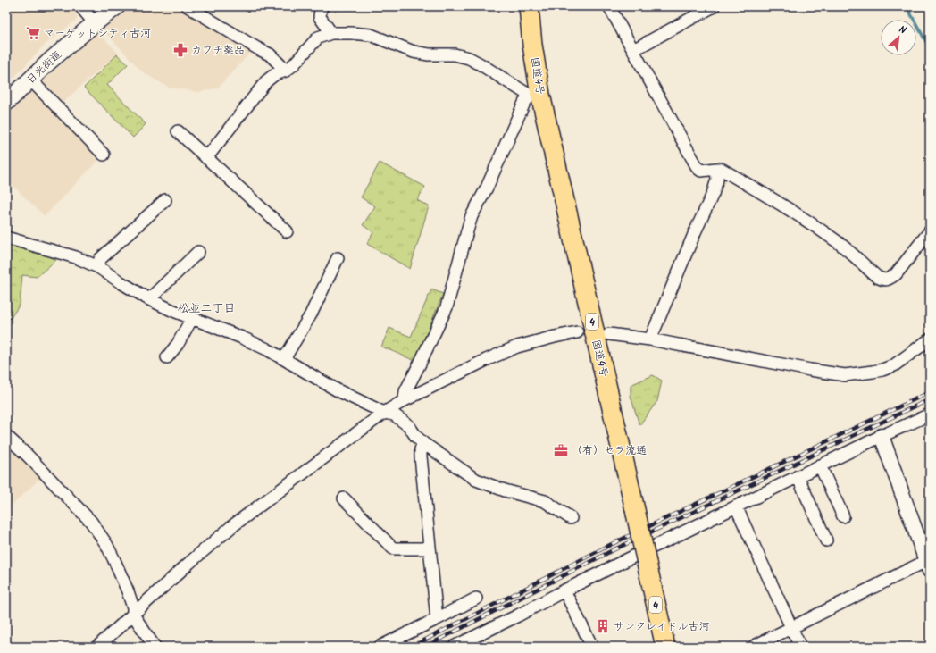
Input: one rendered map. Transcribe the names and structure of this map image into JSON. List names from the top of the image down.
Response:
{
  "streets": {
    "highway": ["国道4号", "4"],
    "main road": ["日光街道"]
  },
  "districts": ["松並二丁目"],
  "places": {
    "supermarket": ["マーケットシティ古河"],
    "pharmacy": ["カワチ薬品"],
    "office": ["（有）セラ流通"],
    "building": ["サンクレイドル古河"]
  },
  "north": "top right"
}
